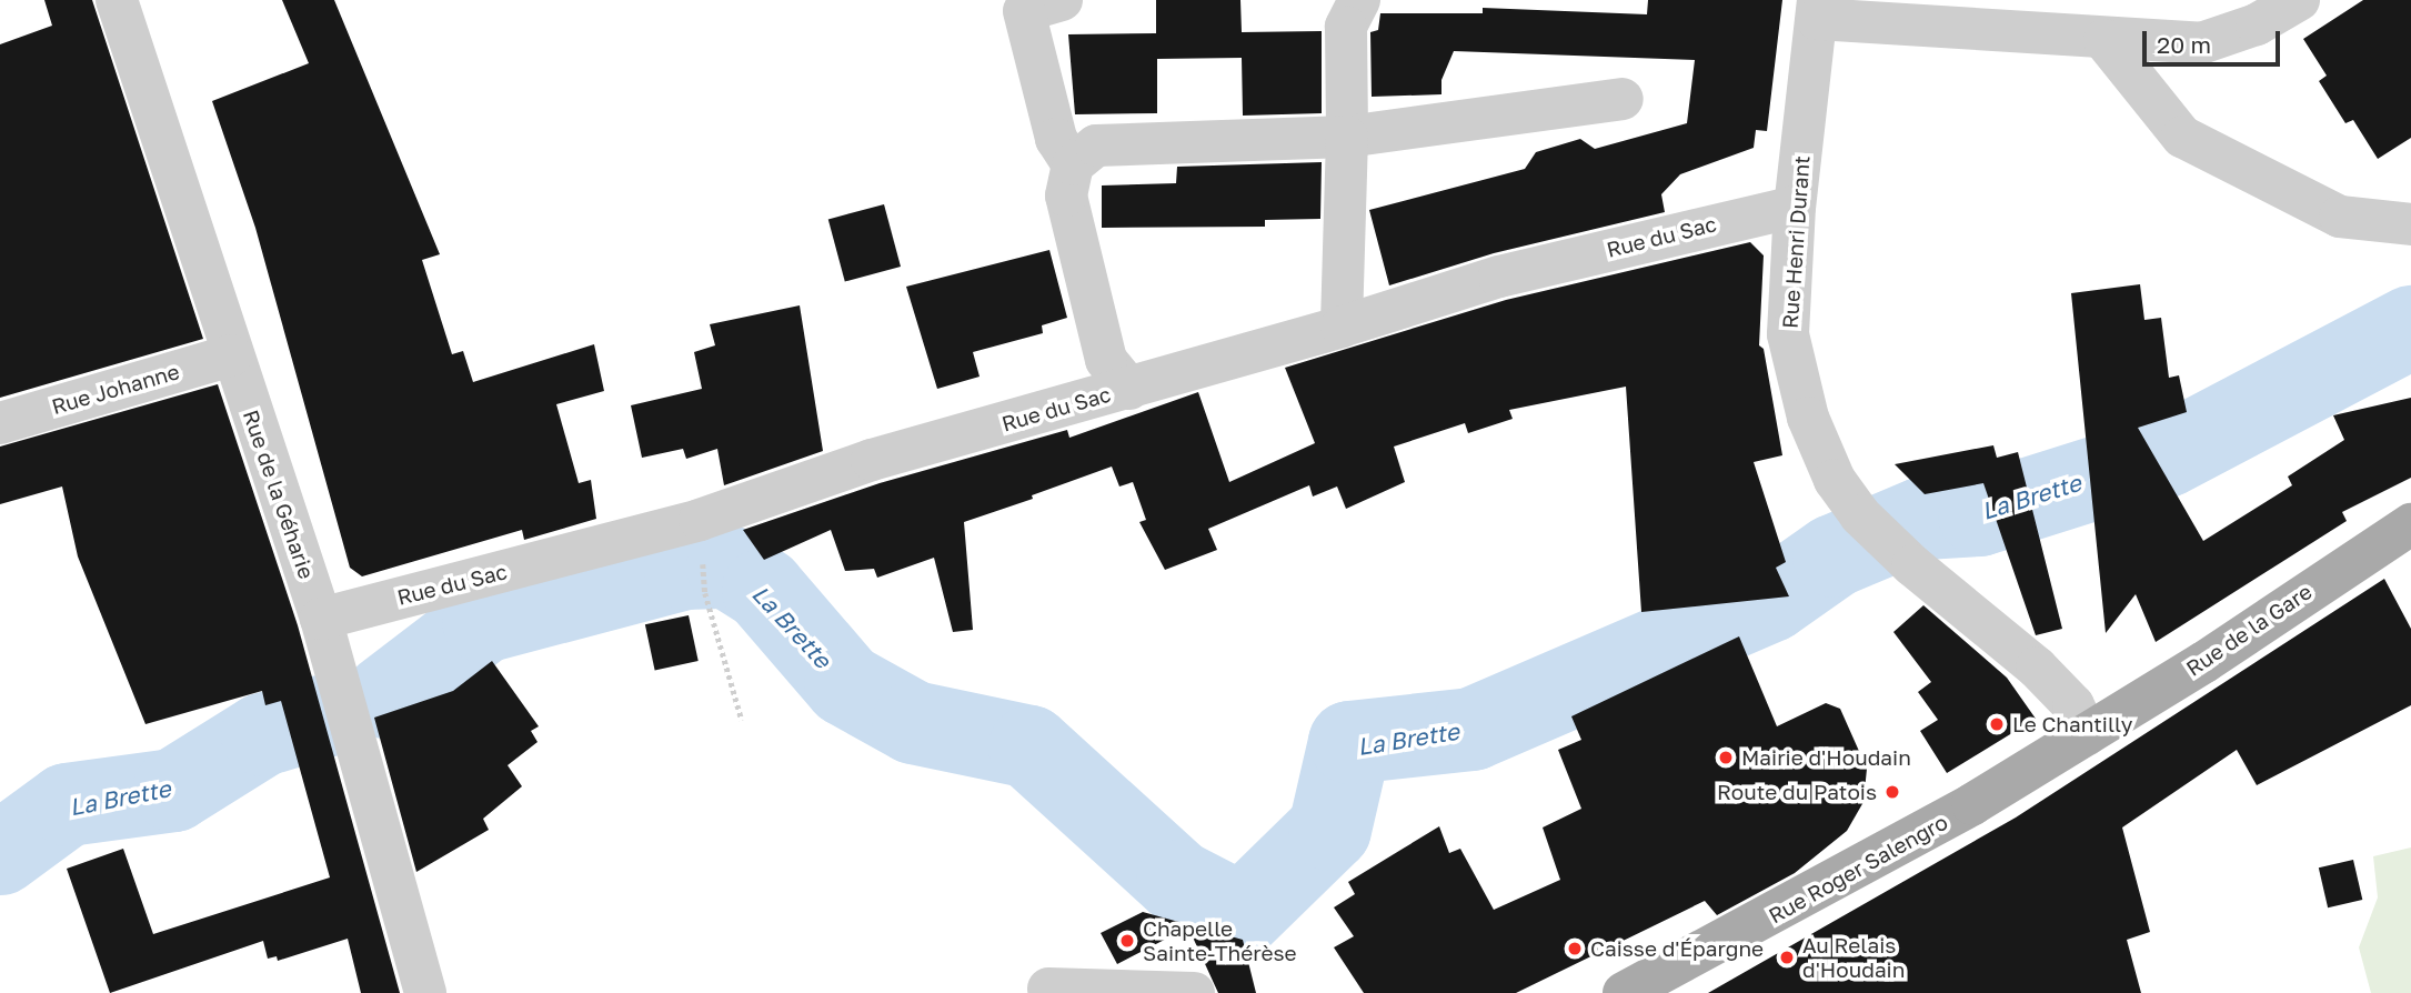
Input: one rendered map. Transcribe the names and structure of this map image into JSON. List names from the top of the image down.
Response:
{
  "streets": {
    "main road": ["Rue de la Gare", "Rue Roger Salengro"],
    "street": [
      "Rue du Sac",
      "Rue Henri Durant",
      "Rue Johanne",
      "Rue de la Géharie"
    ]
  },
  "crossings": [
    ["Rue du Sac", "Rue Henri Durant"],
    ["Rue du Sac", "Rue de la Géharie"],
    ["Rue Henri Durant", "Rue de la Gare"],
    ["Rue Henri Durant", "Rue Roger Salengro"],
    ["Rue Johanne", "Rue de la Géharie"],
    ["Rue de la Gare", "Rue Roger Salengro"]
  ],
  "water": ["La Brette"],
  "places": [
    "Le Chantilly",
    "Mairie d'Houdain",
    "Route du Patois",
    "Chapelle Sainte-Thérèse",
    "Caisse d'Épargne",
    "Au Relais d'Houdain"
  ],
  "scale_bar": "20 m"
}
